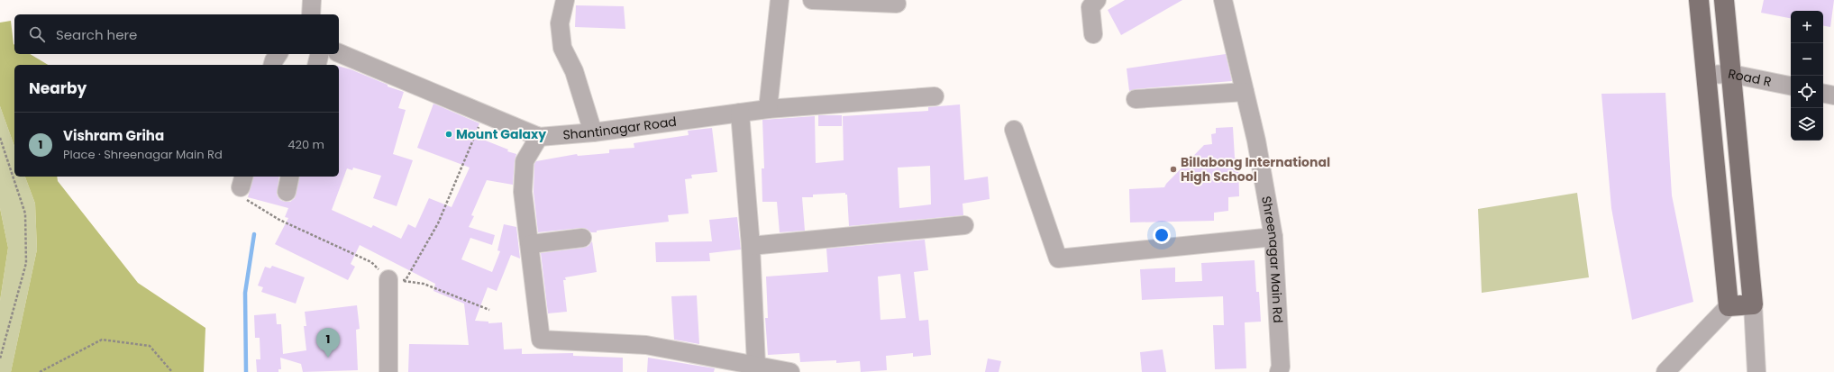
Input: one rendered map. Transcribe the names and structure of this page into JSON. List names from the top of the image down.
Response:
{
  "streets": {
    "street": ["Road R", "Shantinagar Road", "Shreenagar Main Rd"]
  },
  "places": ["Mount Galaxy", "Billabong International High School"],
  "page": {
    "map_buttons": ["+", "−"],
    "search": "Search here",
    "heading": "Nearby",
    "list": [
      {
        "mark": "1",
        "name": "Vishram Griha",
        "note": "Place · Shreenagar Main Rd",
        "value": "420 m"
      }
    ],
    "pins": "1"
  }
}
